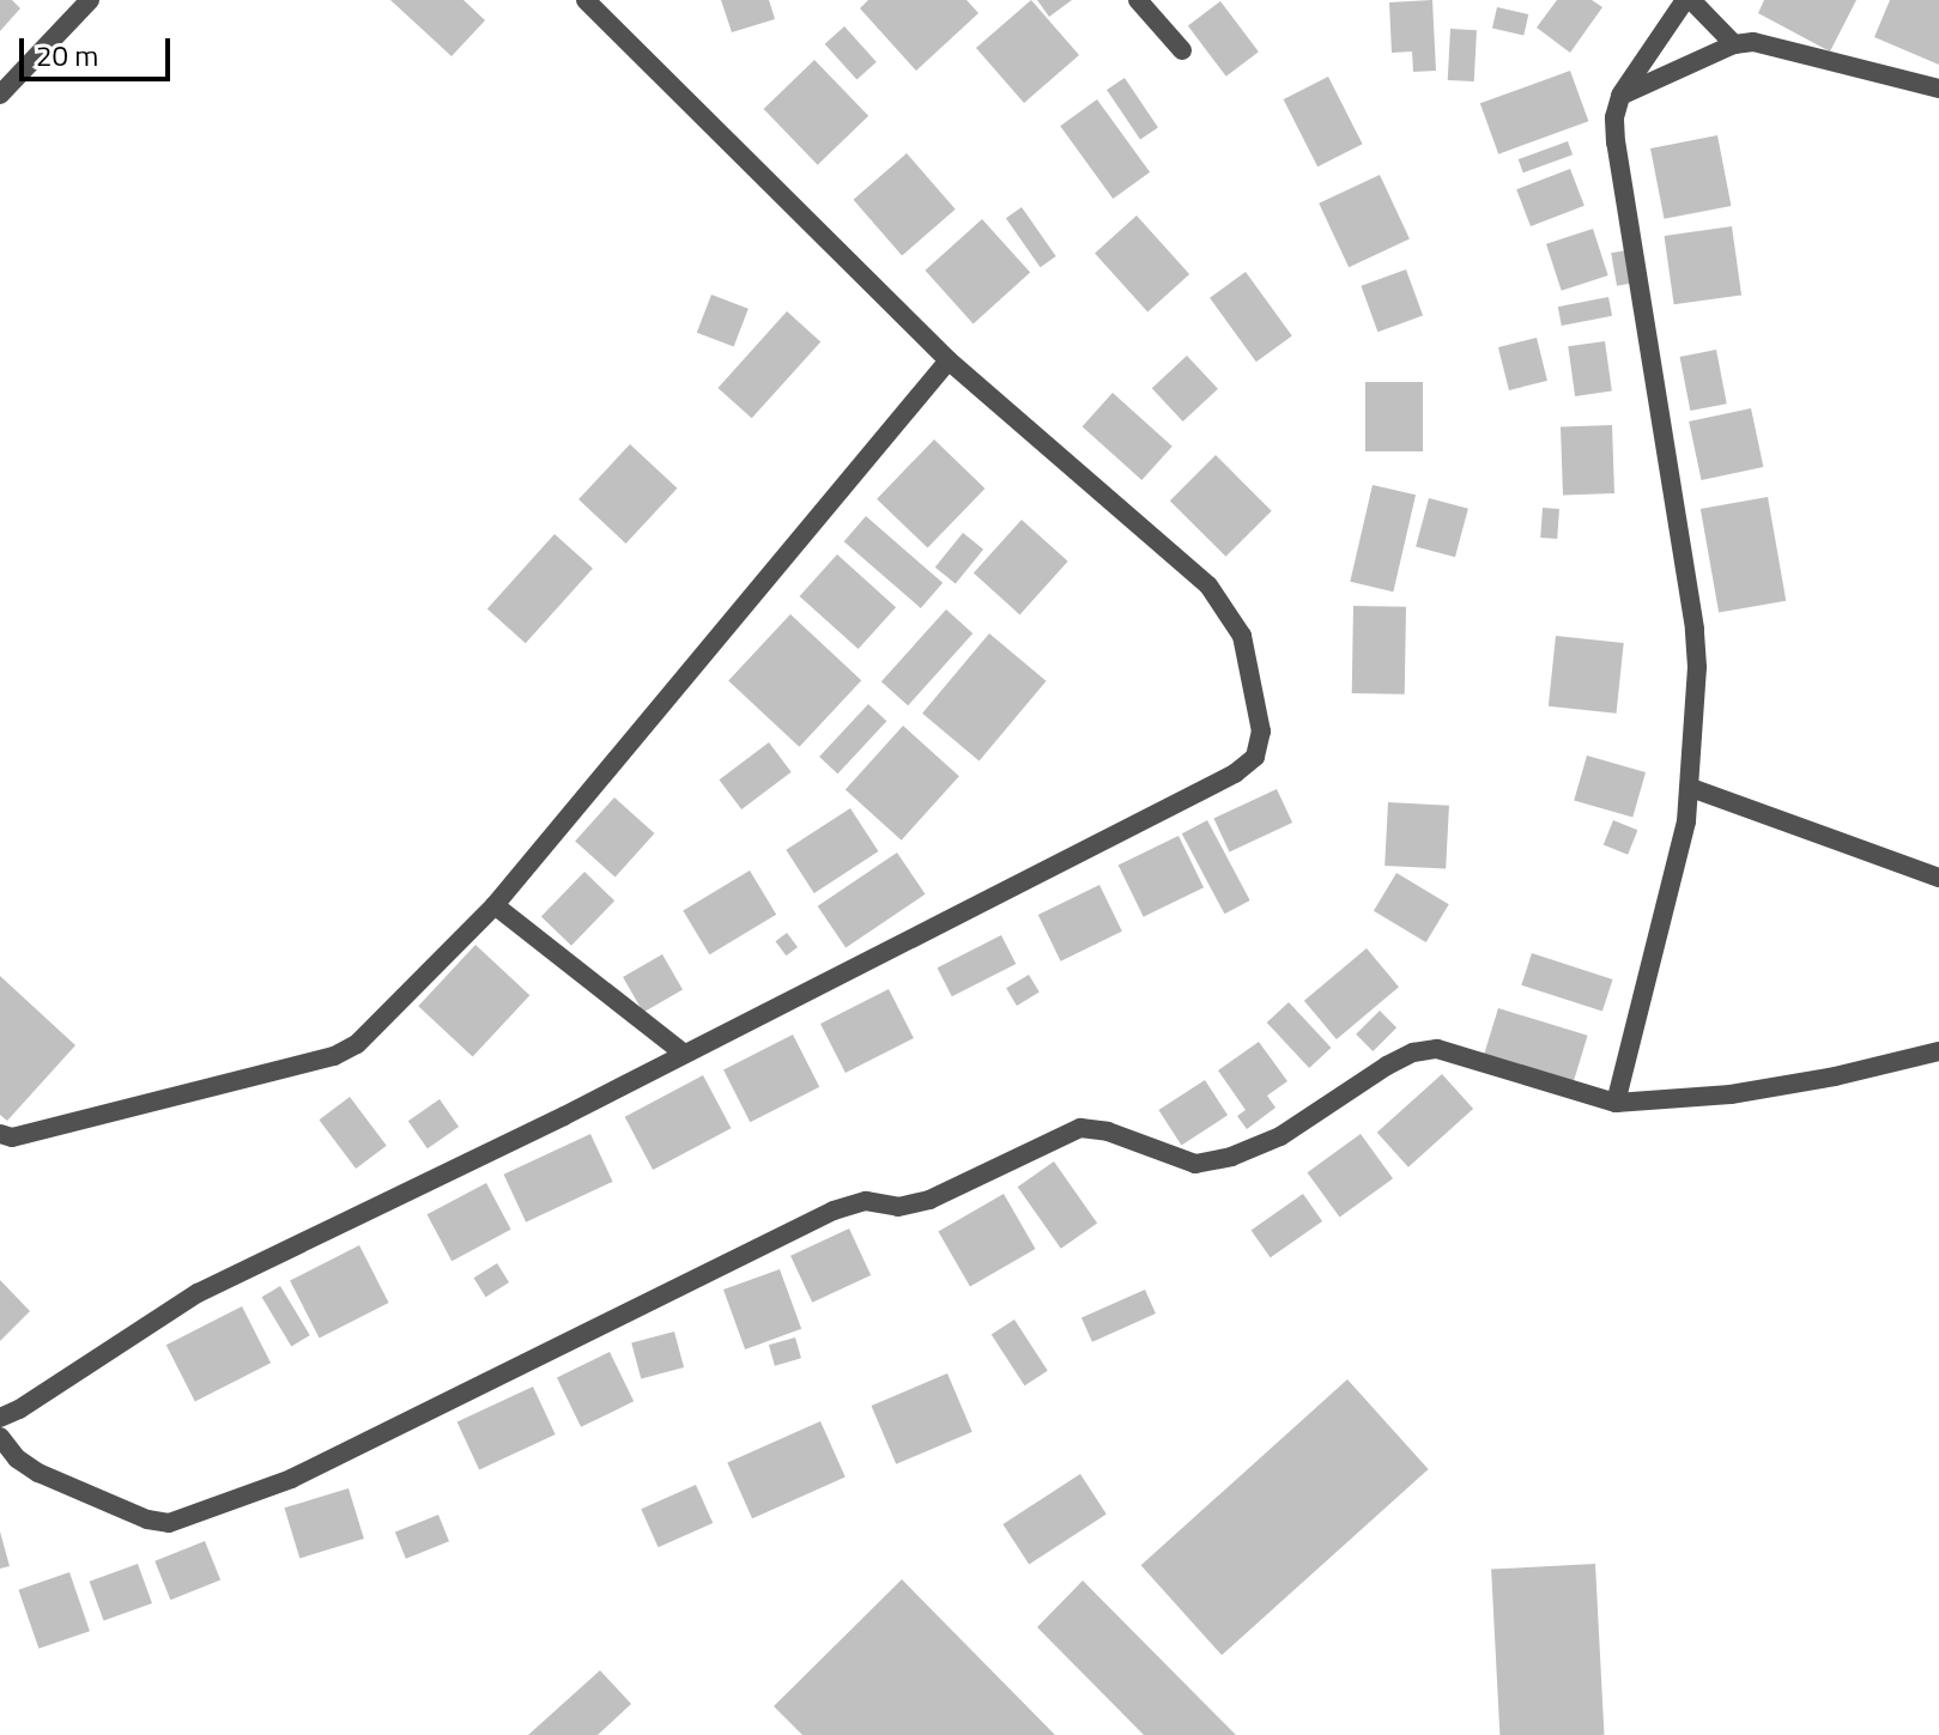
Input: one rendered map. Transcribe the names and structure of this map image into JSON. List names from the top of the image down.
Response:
{
  "scale_bar": "20 m"
}
